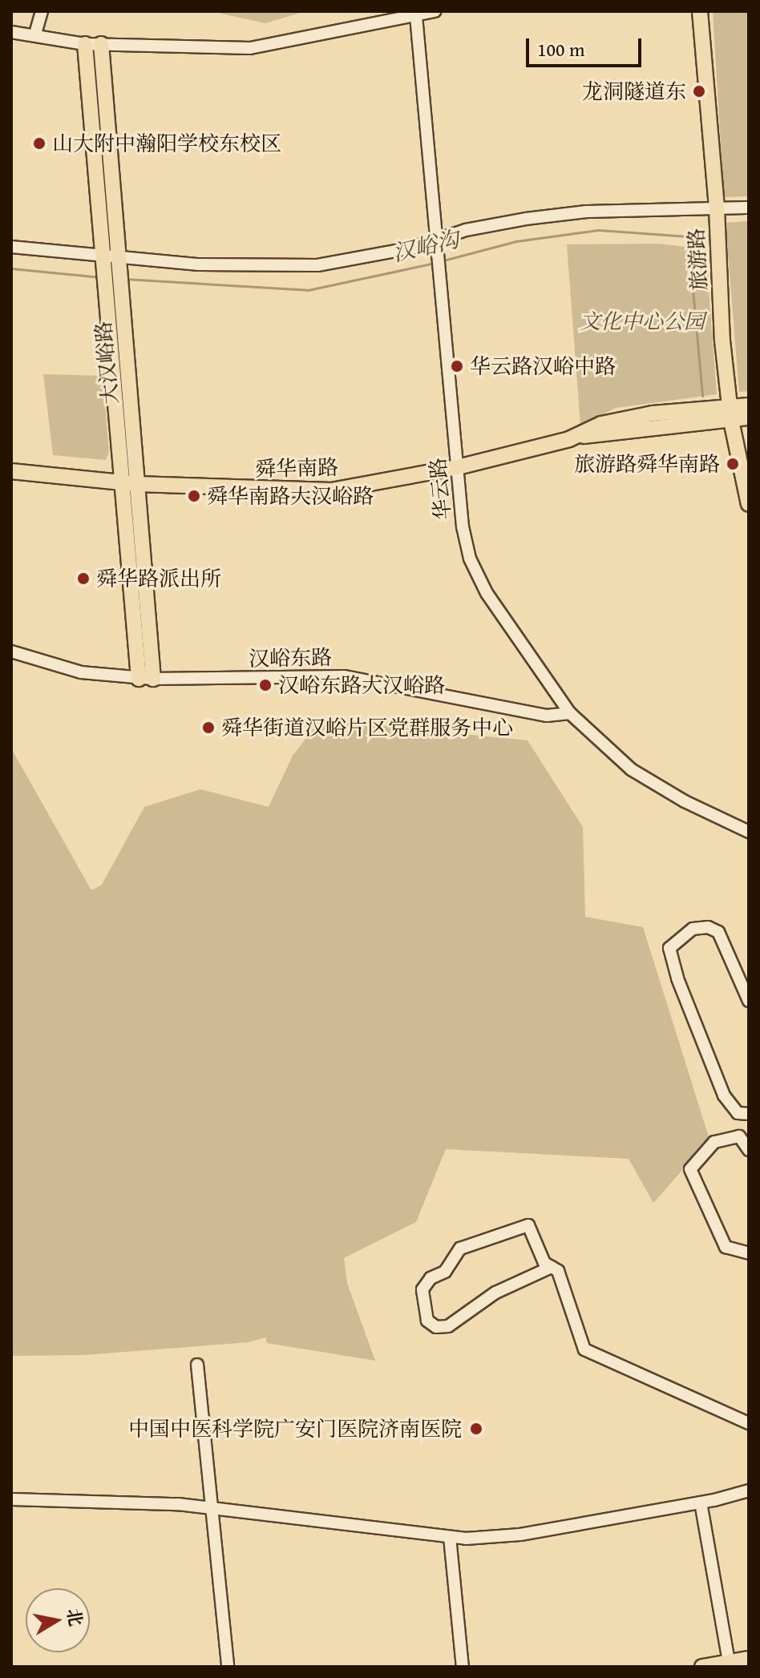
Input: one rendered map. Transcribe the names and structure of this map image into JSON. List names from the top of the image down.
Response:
{
  "streets": {
    "main road": ["旅游路", "大汉峪路", "舜华南路"],
    "street": ["华云路", "汉峪东路"]
  },
  "crossings": [
    ["旅游路", "舜华南路"],
    ["大汉峪路", "舜华南路"],
    ["大汉峪路", "汉峪东路"],
    ["舜华南路", "华云路"],
    ["华云路", "汉峪东路"]
  ],
  "water": ["汉峪沟"],
  "parks": ["文化中心公园"],
  "places": [
    "龙洞隧道东",
    "山大附中瀚阳学校东校区",
    "华云路汉峪中路",
    "旅游路舜华南路",
    "舜华南路大汉峪路",
    "舜华路派出所",
    "汉峪东路大汉峪路",
    "舜华街道汉峪片区党群服务中心",
    "中国中医科学院广安门医院济南医院"
  ],
  "scale_bar": "100 m",
  "north": "right"
}
